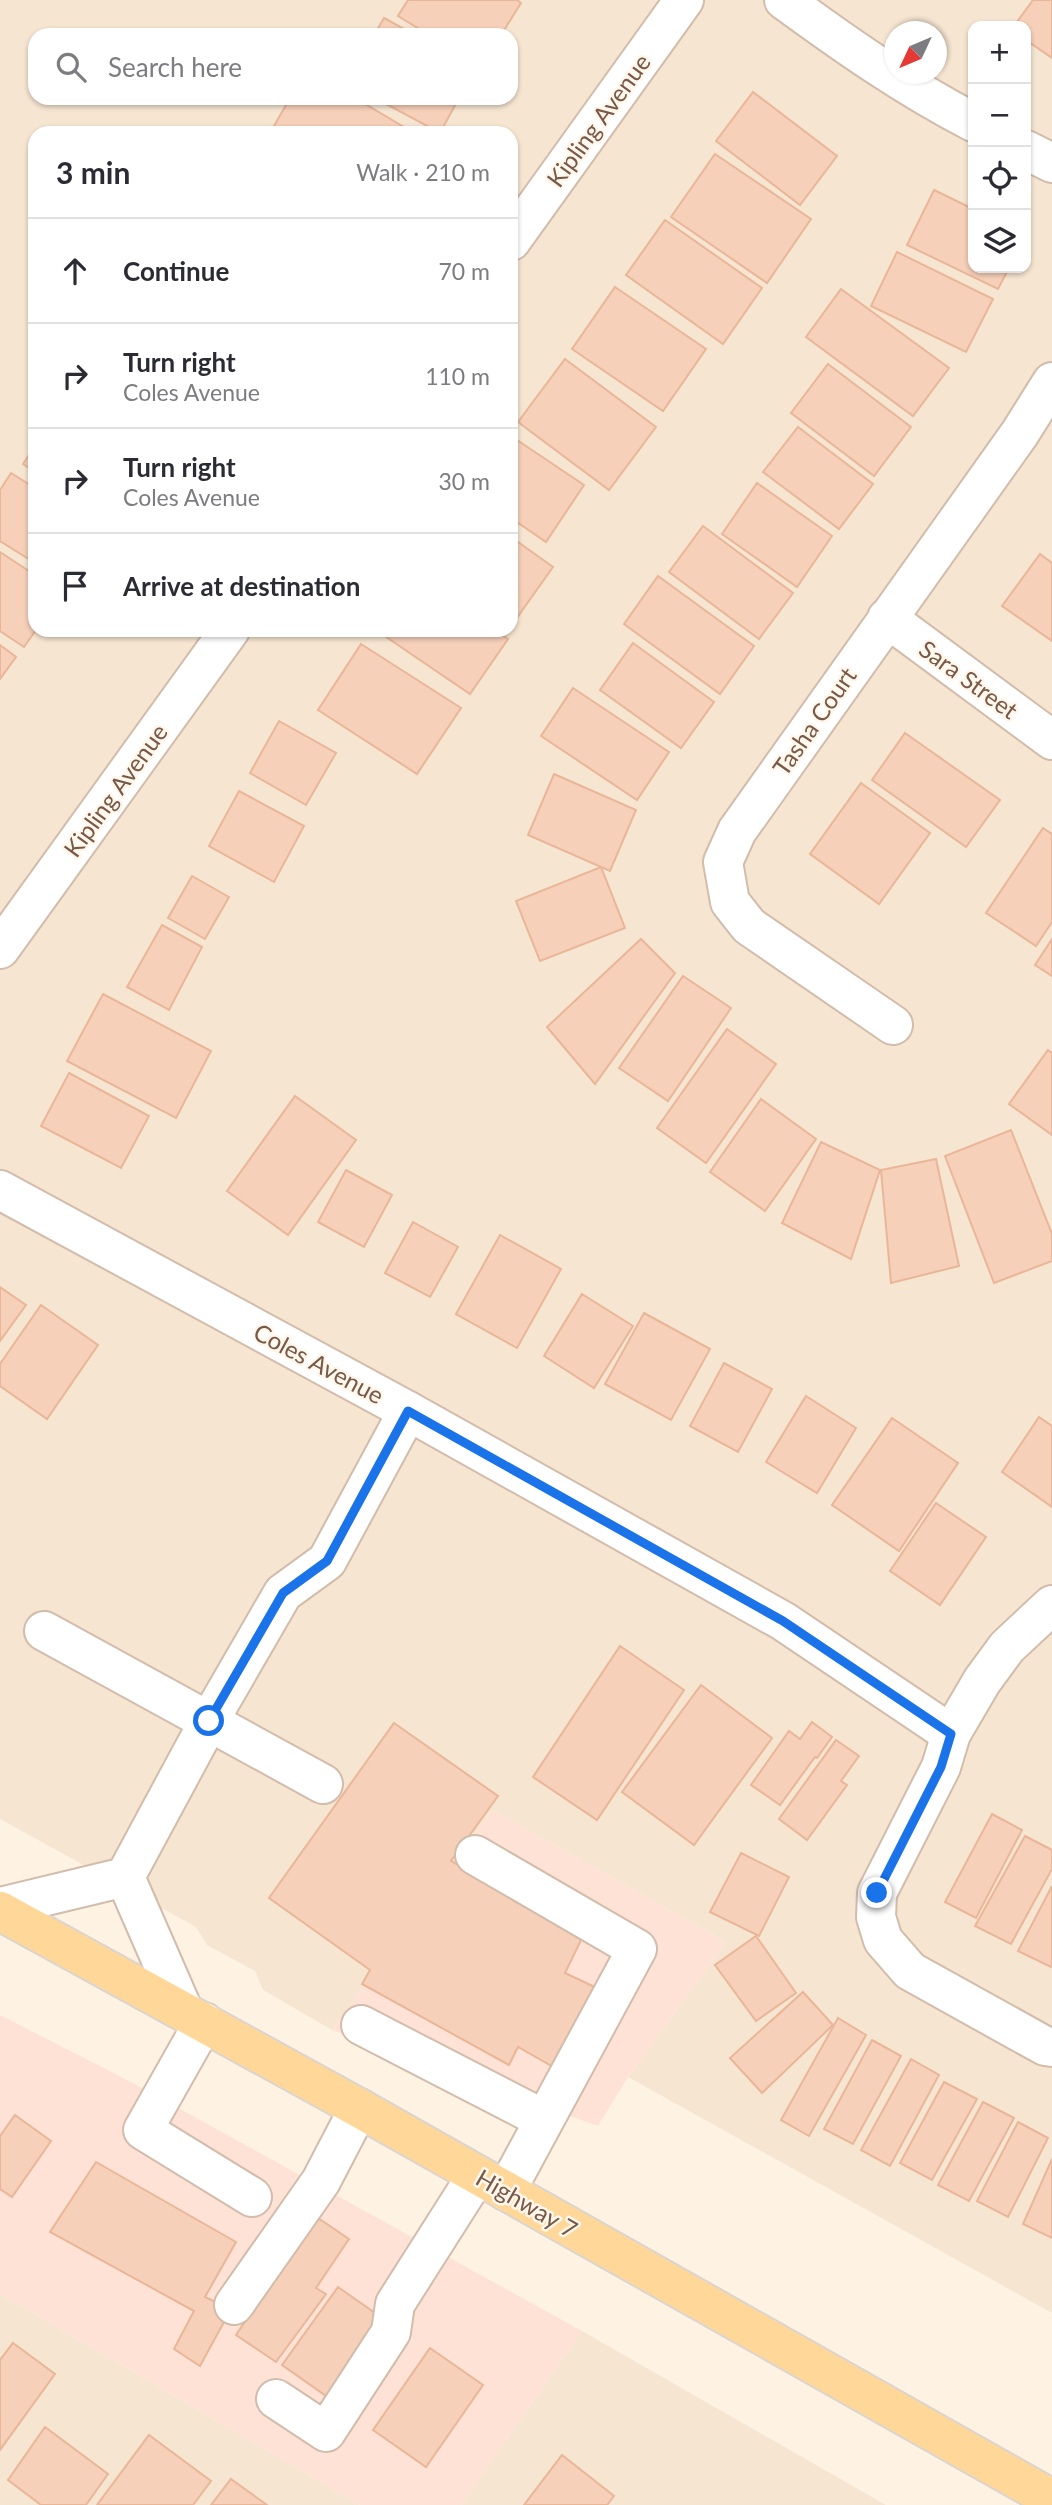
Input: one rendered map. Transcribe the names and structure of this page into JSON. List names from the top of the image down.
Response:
{
  "streets": {
    "main road": ["Highway 7"],
    "street": [
      "Kipling Avenue",
      "Sara Street",
      "Tasha Court",
      "Coles Avenue"
    ]
  },
  "crossings": [
    ["Sara Street", "Tasha Court"]
  ],
  "north": "bottom left",
  "page": {
    "map_buttons": ["+", "−"],
    "search": "Search here",
    "heading": ["3 min", "Walk · 210 m"],
    "list": [
      ["Continue", "70 m"],
      ["Turn right", "Coles Avenue", "110 m"],
      ["Turn right", "Coles Avenue", "30 m"],
      "Arrive at destination"
    ]
  }
}
